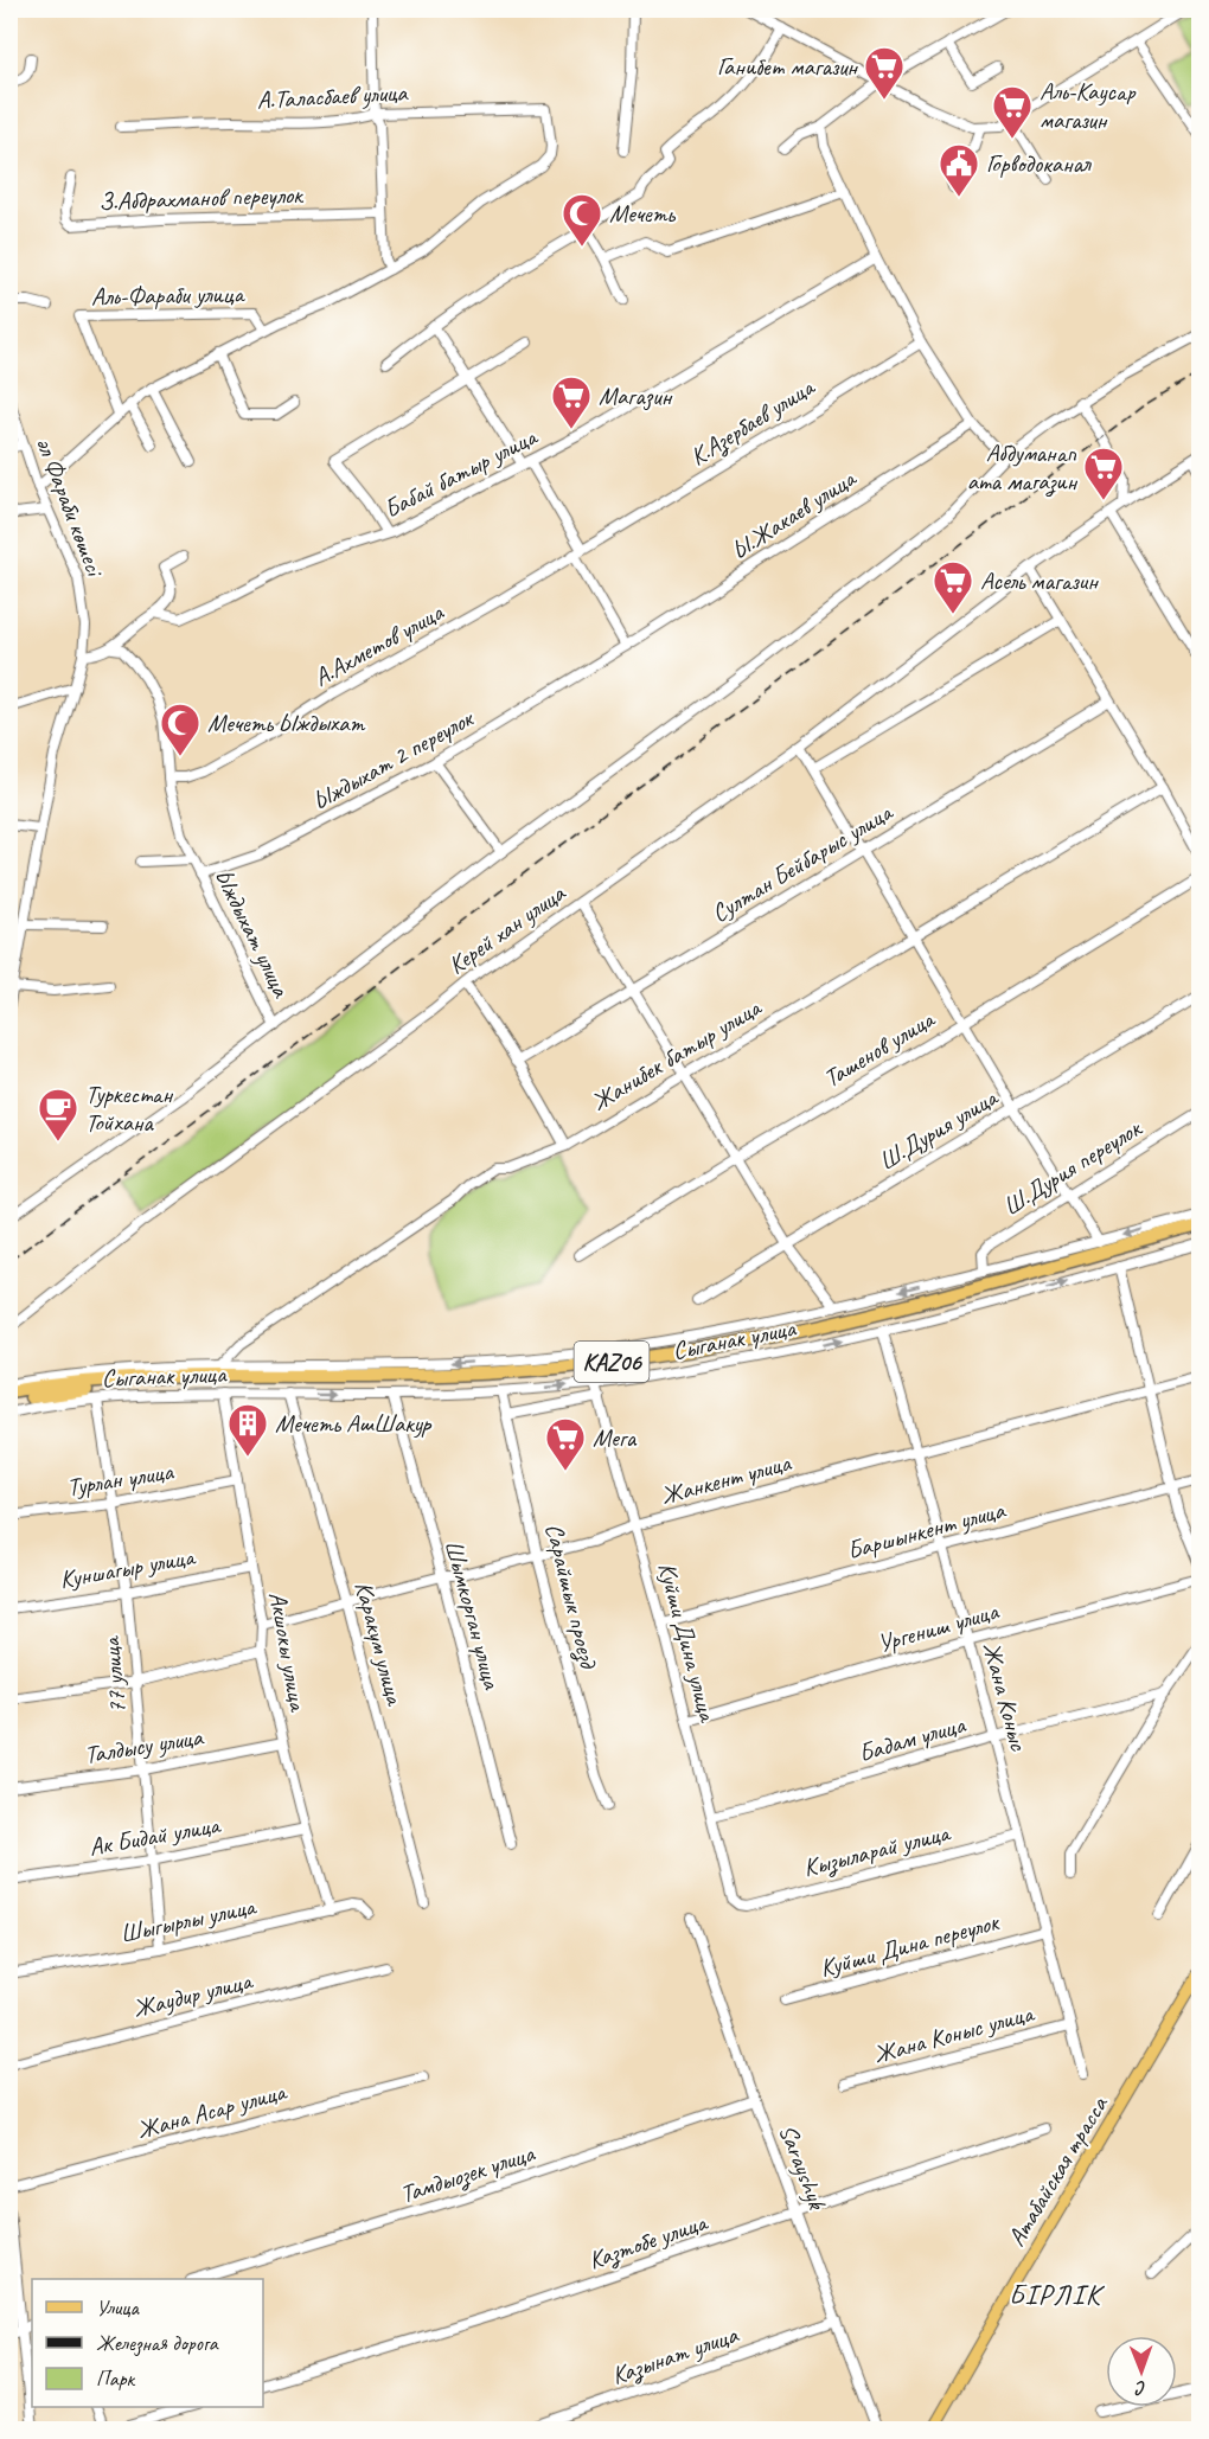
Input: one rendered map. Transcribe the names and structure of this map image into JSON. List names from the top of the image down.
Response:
{
  "streets": {
    "highway": ["KАZ06"],
    "main road": ["Атабайская трасса"],
    "street": [
      "А.Таласбаев улица",
      "З.Абдрахманов переулок",
      "Аль-Фараби улица",
      "К.Азербаев улица",
      "Бабай батыр улица",
      "әл Фараби көшесі",
      "Ы.Жакаев улица",
      "А.Ахметов улица",
      "Ыждыхат 2 переулок",
      "Султан Бейбарыс улица",
      "Керей хан улица",
      "Ыждыхат улица",
      "Ташенов улица",
      "Жанибек батыр улица",
      "Ш.Дурия улица",
      "Ш.Дурия переулок",
      "Сыганак улица",
      "Турлан улица",
      "Жанкент улица",
      "Баршынкент улица",
      "Куншагыр улица",
      "Сарайшык проезд",
      "Шымкорган улица",
      "Ургениш улица",
      "Куйши Дина улица",
      "Каракум улица",
      "Акшокы улица",
      "77 улица",
      "Жана Коныс",
      "Бадам улица",
      "Талдысу улица",
      "Ак Бидай улица",
      "Кызыларай улица",
      "Шыгырлы улица",
      "Куйши Дина переулок",
      "Жаудир улица",
      "Жана Коныс улица",
      "Жана Асар улица",
      "Sarayshyk",
      "Тамдыозек улица",
      "Казтобе улица",
      "Казынат улица"
    ]
  },
  "crossings": [
    ["А.Таласбаев улица", "Аль-Фараби улица"],
    ["Аль-Фараби улица", "әл Фараби көшесі"],
    ["К.Азербаев улица", "А.Ахметов улица"],
    ["Ы.Жакаев улица", "Ыждыхат 2 переулок"],
    ["А.Ахметов улица", "Ыждыхат улица"],
    ["Ыждыхат 2 переулок", "Ыждыхат улица"],
    ["Сыганак улица", "Сарайшык проезд"],
    ["Сыганак улица", "Шымкорган улица"],
    ["Сыганак улица", "Куйши Дина улица"],
    ["Сыганак улица", "Каракум улица"],
    ["Сыганак улица", "Акшокы улица"],
    ["Сыганак улица", "77 улица"],
    ["Сыганак улица", "Жана Коныс"],
    ["Турлан улица", "Акшокы улица"],
    ["Турлан улица", "77 улица"],
    ["Жанкент улица", "Сарайшык проезд"],
    ["Жанкент улица", "Шымкорган улица"],
    ["Жанкент улица", "Куйши Дина улица"],
    ["Жанкент улица", "Каракум улица"],
    ["Жанкент улица", "Акшокы улица"],
    ["Жанкент улица", "Жана Коныс"],
    ["Баршынкент улица", "Куйши Дина улица"],
    ["Баршынкент улица", "Жана Коныс"],
    ["Куншагыр улица", "Акшокы улица"],
    ["Куншагыр улица", "77 улица"],
    ["Ургениш улица", "Куйши Дина улица"],
    ["Ургениш улица", "Жана Коныс"],
    ["Куйши Дина улица", "Бадам улица"],
    ["Куйши Дина улица", "Кызыларай улица"],
    ["Акшокы улица", "Талдысу улица"],
    ["Акшокы улица", "Ак Бидай улица"],
    ["Акшокы улица", "Шыгырлы улица"],
    ["77 улица", "Талдысу улица"],
    ["77 улица", "Ак Бидай улица"],
    ["77 улица", "Шыгырлы улица"],
    ["Жана Коныс", "Бадам улица"],
    ["Жана Коныс", "Кызыларай улица"],
    ["Жана Коныс", "Куйши Дина переулок"],
    ["Жана Коныс", "Жана Коныс улица"],
    ["Sarayshyk", "Тамдыозек улица"],
    ["Sarayshyk", "Казтобе улица"],
    ["Sarayshyk", "Казынат улица"]
  ],
  "districts": ["БІРЛІК"],
  "places": {
    "supermarket": [
      "Ганибет магазин",
      "Аль-Каусар магазин",
      "Магазин",
      "Абдуманап ата магазин",
      "Асель магазин",
      "Мега"
    ],
    "public building": ["Горводоканал"],
    "mosque": ["Мечеть", "Мечеть Ыждыхат"],
    "cafe": ["Туркестан Тойхана"],
    "building": ["Мечеть АшШакур"]
  },
  "legend": ["Улица", "Железная дорога", "Парк"],
  "north": "bottom"
}
